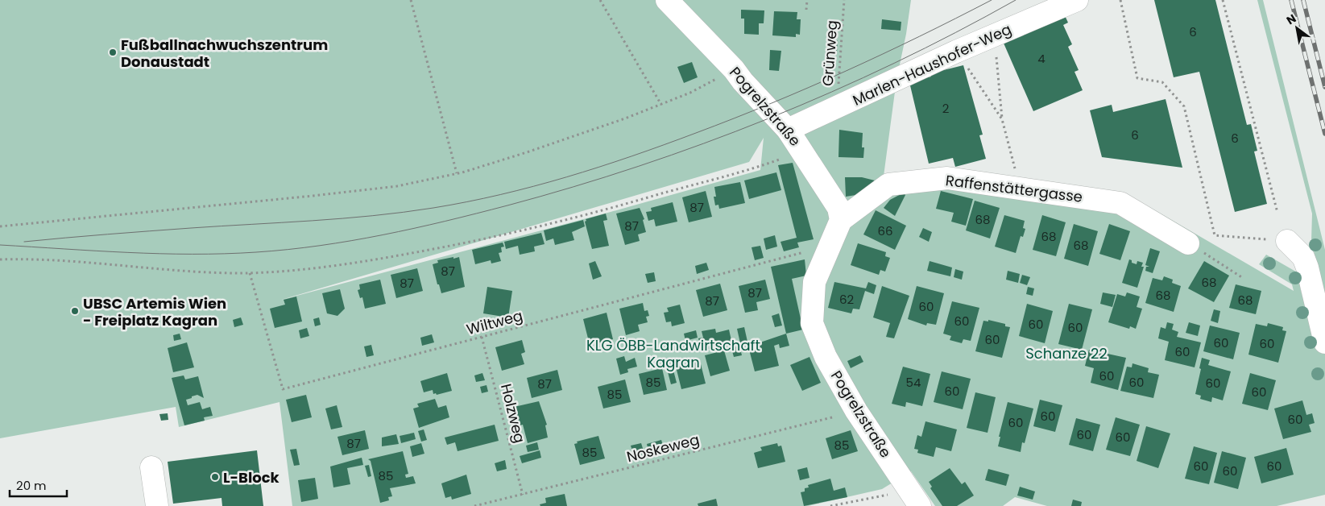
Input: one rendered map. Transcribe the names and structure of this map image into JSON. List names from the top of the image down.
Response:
{
  "streets": {
    "street": ["Marlen-Haushofer-Weg", "Pogrelzstraße", "Raffenstättergasse"],
    "path": [
      "Grünweg",
      "Wiltweg",
      "Holzweg",
      "Noskeweg"
    ]
  },
  "crossings": [
    ["Grünweg", "Marlen-Haushofer-Weg"],
    ["Marlen-Haushofer-Weg", "Pogrelzstraße"],
    ["Pogrelzstraße", "Raffenstättergasse"],
    ["Pogrelzstraße", "Wiltweg"],
    ["Pogrelzstraße", "Noskeweg"],
    ["Wiltweg", "Holzweg"],
    ["Holzweg", "Noskeweg"]
  ],
  "parks": ["KLG ÖBB-Landwirtschaft Kagran", "Schanze 22"],
  "places": ["Fußballnachwuchszentrum Donaustadt", "UBSC Artemis Wien - Freiplatz Kagran", "L-Block"],
  "house_numbers": [
    "6",
    "4",
    "2",
    "6",
    "6",
    "87",
    "68",
    "87",
    "66",
    "68",
    "68",
    "87",
    "68",
    "87",
    "87",
    "68",
    "62",
    "68",
    "87",
    "60",
    "60",
    "60",
    "60",
    "60",
    "60",
    "60",
    "60",
    "60",
    "85",
    "54",
    "60",
    "60",
    "87",
    "60",
    "60",
    "85",
    "60",
    "60",
    "60",
    "60",
    "60",
    "87",
    "85",
    "85",
    "60",
    "60",
    "60",
    "85"
  ],
  "scale_bar": "20 m",
  "north": "top left"
}
